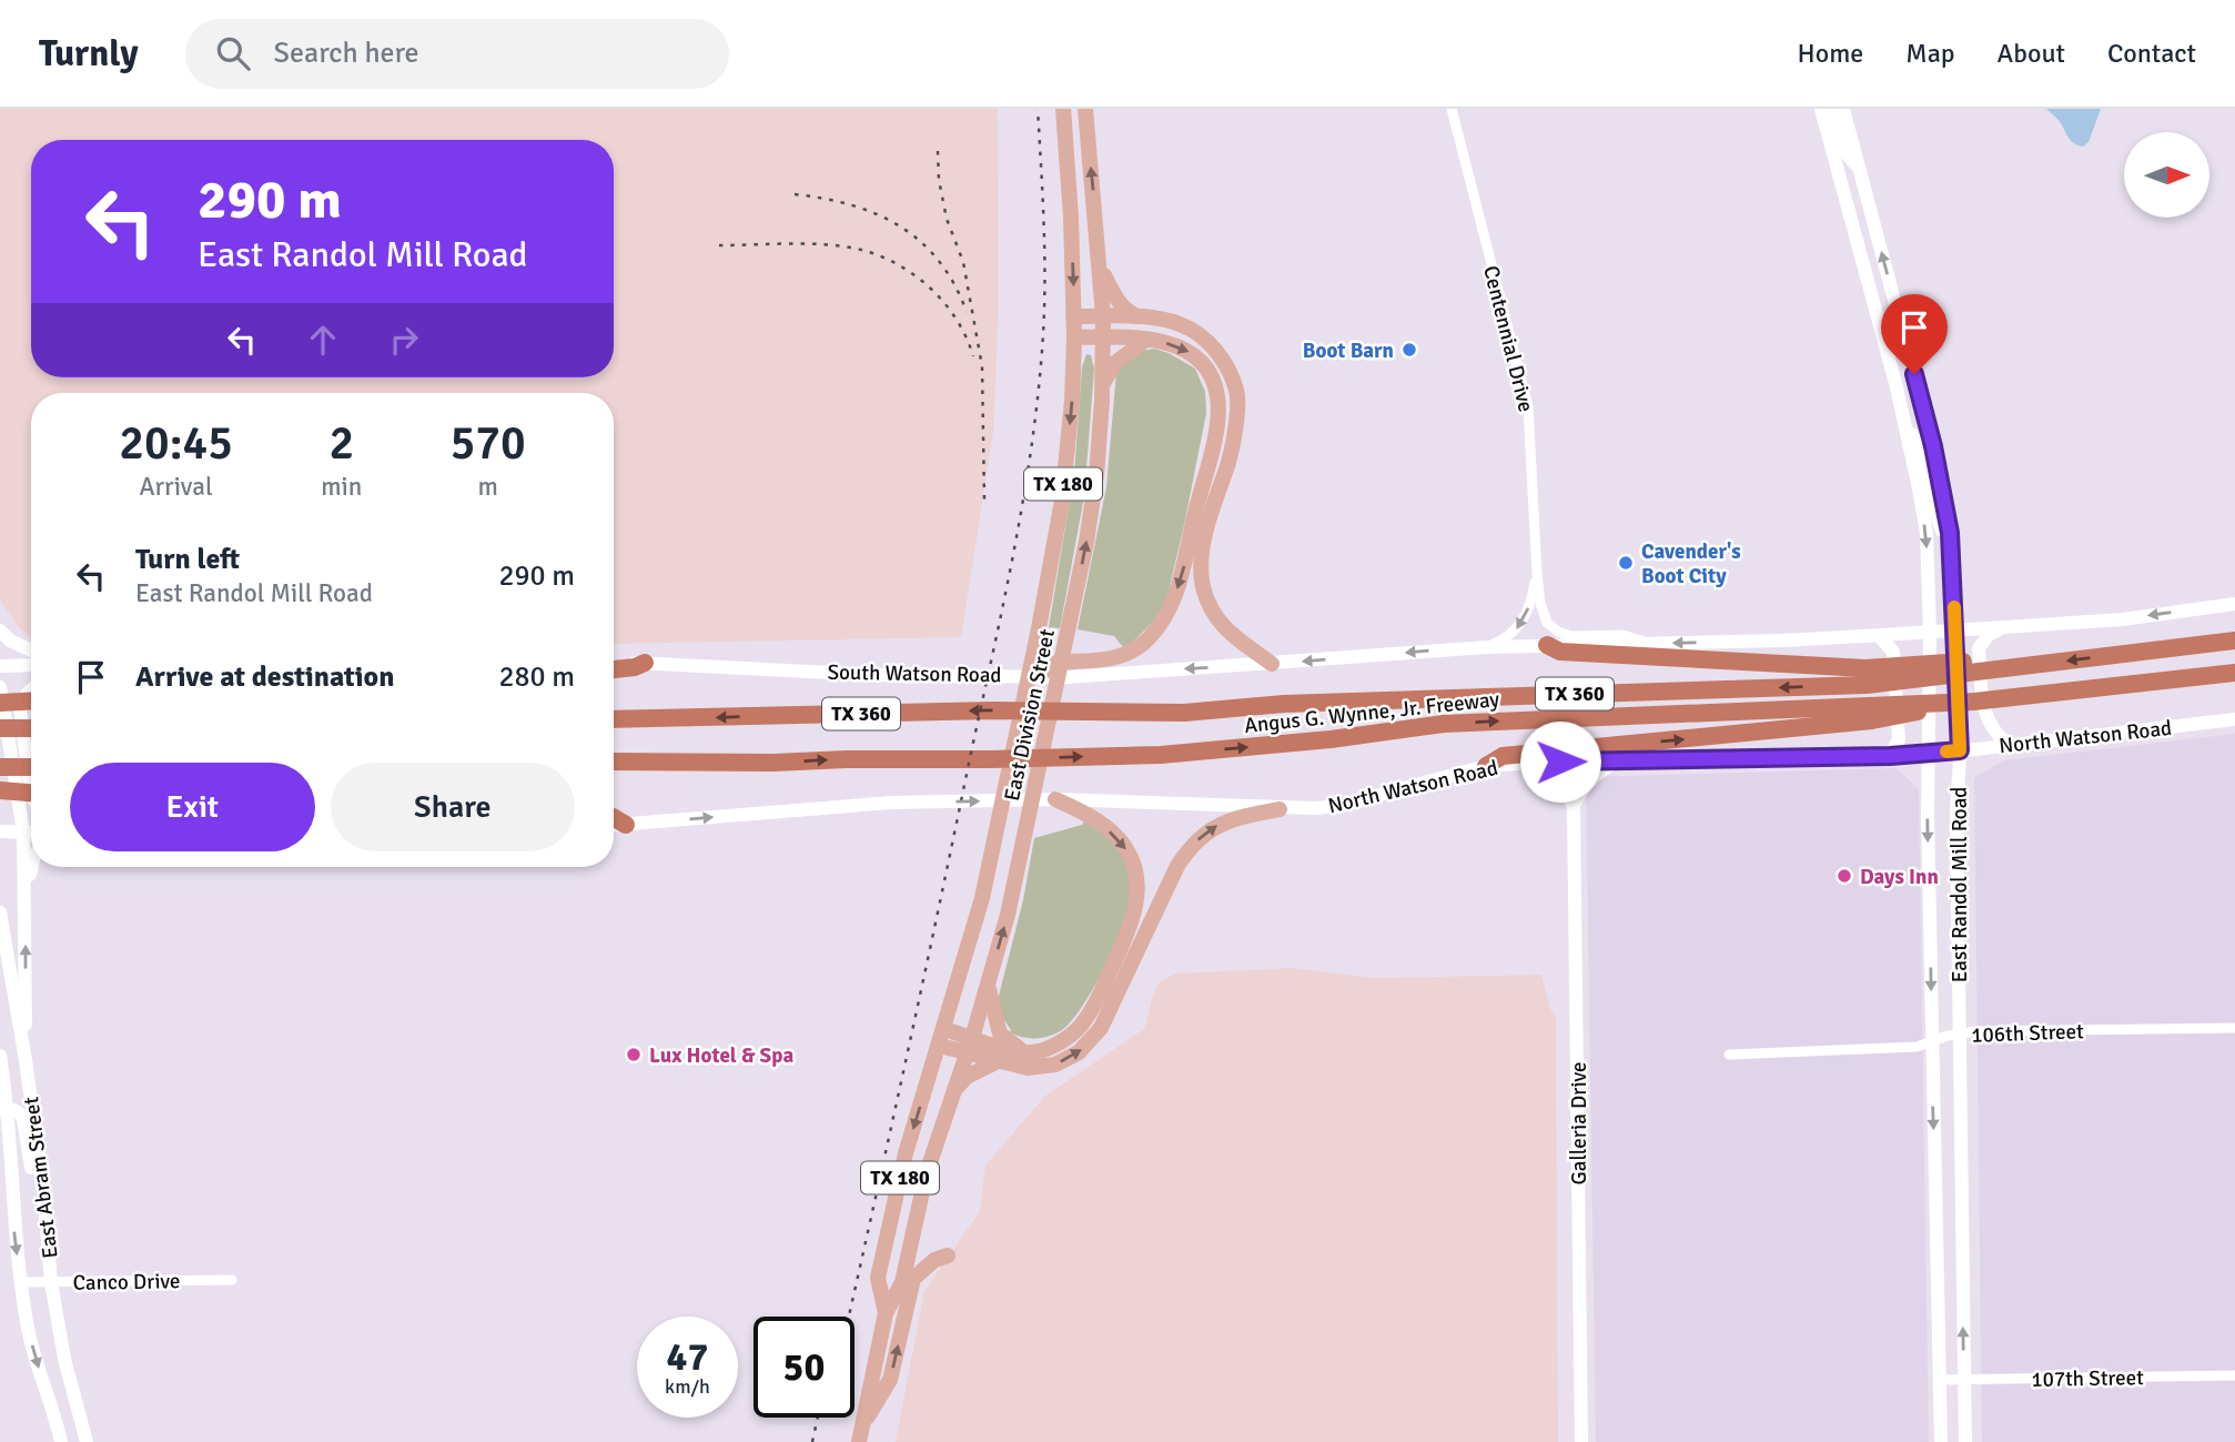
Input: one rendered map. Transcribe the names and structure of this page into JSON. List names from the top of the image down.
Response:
{
  "streets": {
    "highway": ["TX 360", "Angus G. Wynne, Jr. Freeway"],
    "main road": [
      "TX 180",
      "South Watson Road",
      "East Division Street",
      "North Watson Road",
      "East Randol Mill Road",
      "Galleria Drive",
      "East Abram Street"
    ],
    "street": [
      "Centennial Drive",
      "106th Street",
      "Canco Drive",
      "107th Street"
    ]
  },
  "crossings": [
    ["North Watson Road", "East Randol Mill Road"],
    ["East Randol Mill Road", "106th Street"],
    ["East Randol Mill Road", "107th Street"],
    ["East Abram Street", "Canco Drive"]
  ],
  "one_way": ["South Watson Road"],
  "places": [
    "Boot Barn",
    "Cavender's Boot City",
    "Days Inn",
    "Lux Hotel & Spa"
  ],
  "north": "right",
  "page": {
    "header": "Turnly",
    "search": "Search here",
    "nav": [
      "Home",
      "Map",
      "About",
      "Contact"
    ],
    "turn": ["290 m", "East Randol Mill Road"],
    "eta": [
      "20:45",
      "Arrival",
      "2",
      "min",
      "570",
      "m"
    ],
    "list": [
      {
        "name": "Turn left",
        "note": "East Randol Mill Road",
        "value": "290 m"
      },
      {
        "name": "Arrive at destination",
        "value": "280 m"
      }
    ],
    "buttons": ["Exit", "Share"],
    "speed": "47 km/h",
    "limit": "50"
  }
}
